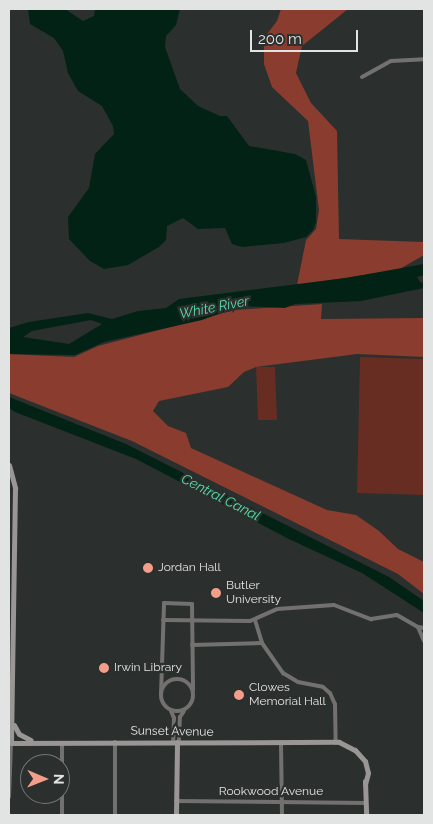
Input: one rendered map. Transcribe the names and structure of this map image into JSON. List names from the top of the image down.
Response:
{
  "streets": {
    "street": ["Sunset Avenue", "Rookwood Avenue"]
  },
  "water": ["White River", "Central Canal"],
  "places": [
    "Jordan Hall",
    "Butler University",
    "Irwin Library",
    "Clowes Memorial Hall"
  ],
  "scale_bar": "200 m",
  "north": "right"
}
